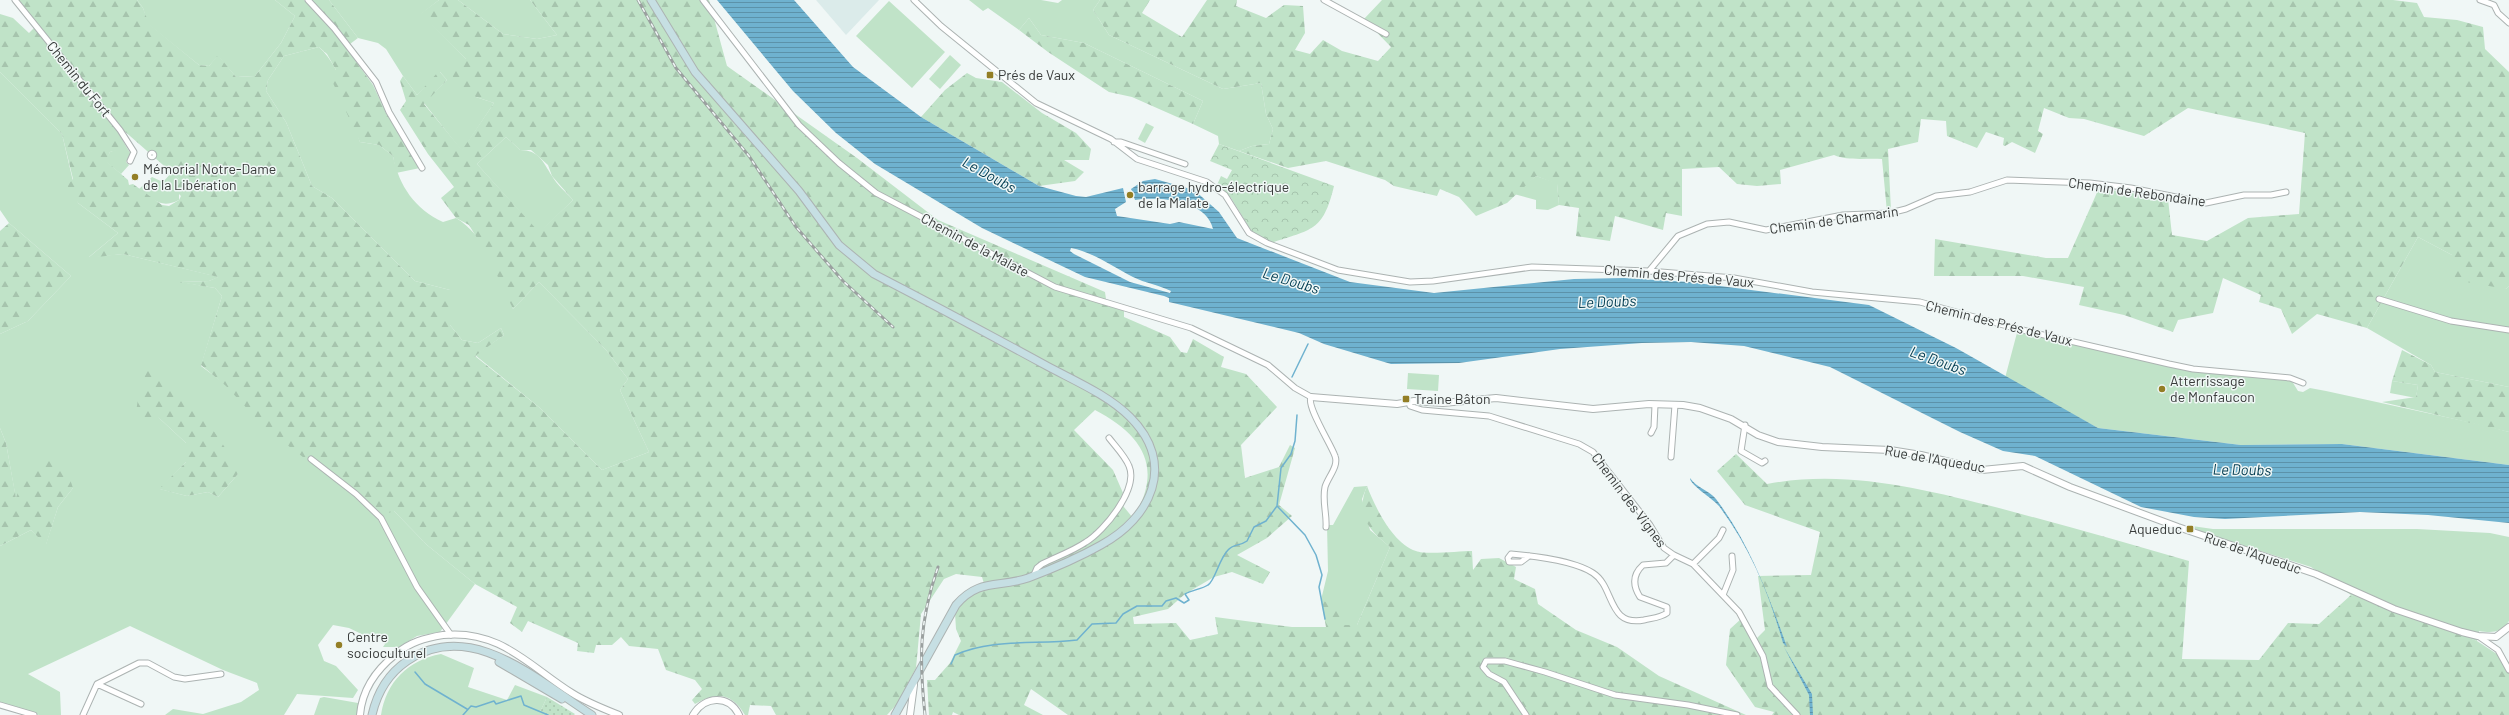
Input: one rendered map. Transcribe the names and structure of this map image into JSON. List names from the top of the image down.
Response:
{
  "streets": {
    "street": [
      "Chemin du Fort",
      "Chemin de Rebondaine",
      "Chemin de Charmarin",
      "Chemin de la Malate",
      "Chemin des Prés de Vaux",
      "Rue de l'Aqueduc",
      "Chemin des Vignes"
    ]
  },
  "crossings": [
    ["Chemin de Rebondaine", "Chemin de Charmarin"],
    ["Chemin de Charmarin", "Chemin des Prés de Vaux"],
    ["Chemin de la Malate", "Rue de l'Aqueduc"],
    ["Rue de l'Aqueduc", "Chemin des Vignes"]
  ],
  "water": ["Le Doubs"],
  "places": {
    "transit": ["Prés de Vaux", "Traine Bâton", "Aqueduc"],
    "other": [
      "Mémorial Notre-Dame de la Libération",
      "barrage hydro-électrique de la Malate",
      "Atterrissage de Monfaucon",
      "Centre socioculturel"
    ]
  }
}
